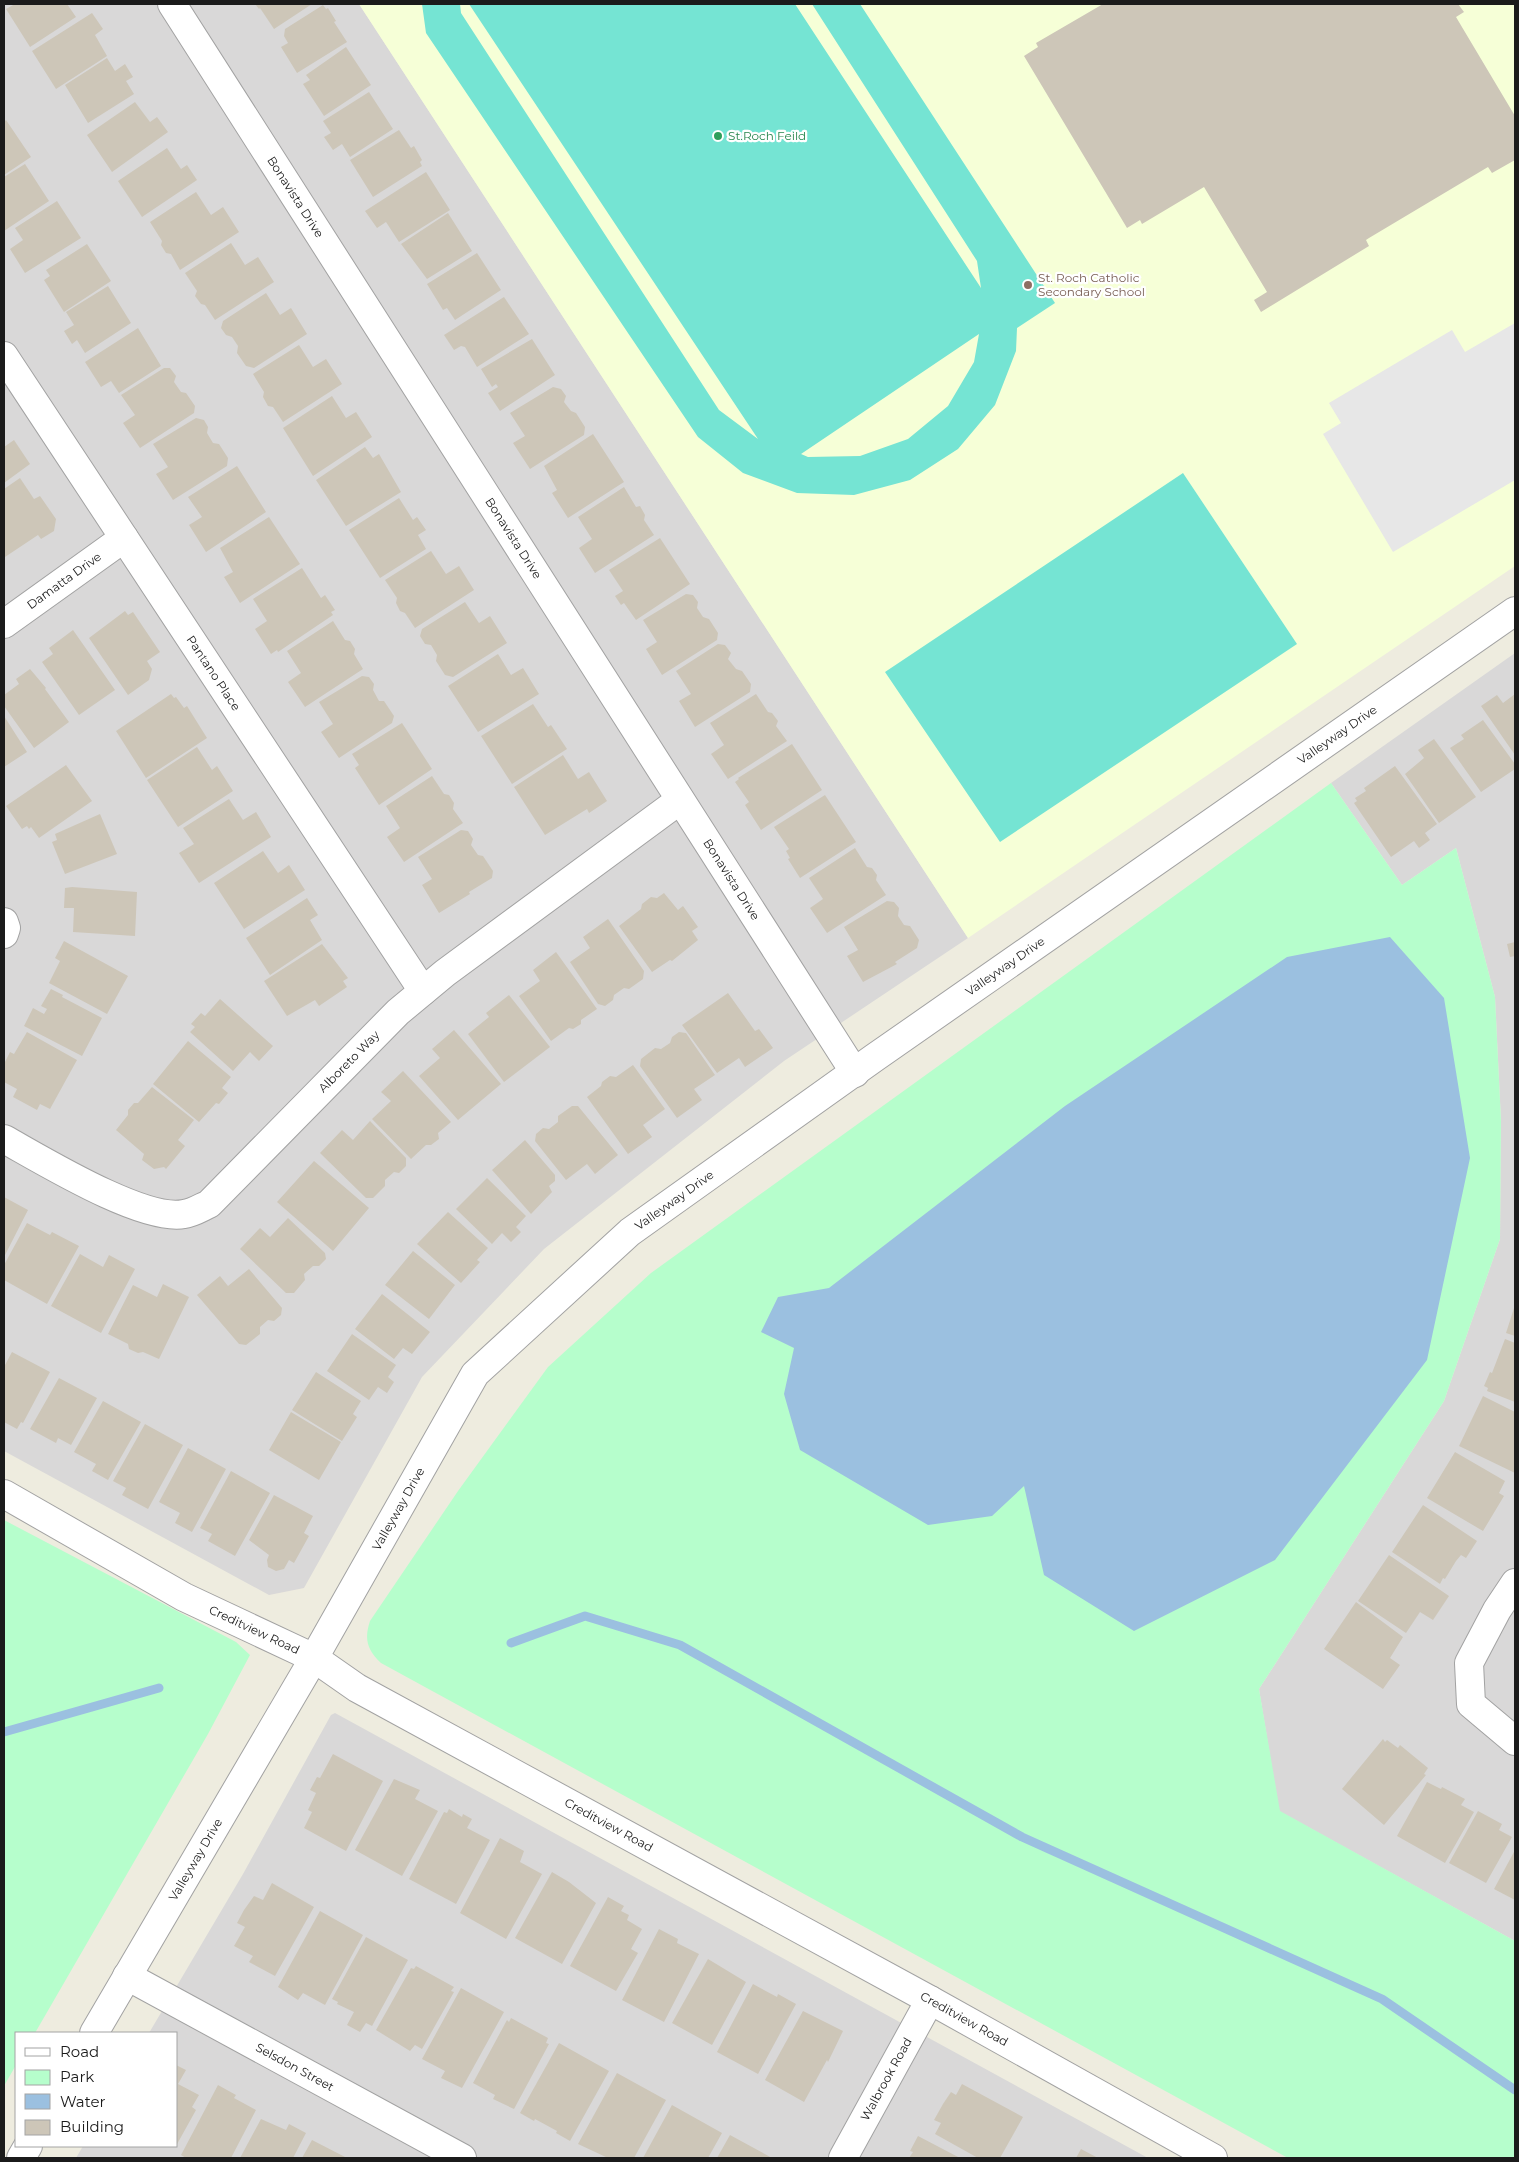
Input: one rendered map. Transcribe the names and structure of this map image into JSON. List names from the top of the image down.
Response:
{
  "streets": {
    "street": [
      "Bonavista Drive",
      "Damatta Drive",
      "Pantano Place",
      "Valleyway Drive",
      "Alboreto Way",
      "Creditview Road",
      "Selsdon Street",
      "Walbrook Road"
    ]
  },
  "crossings": [
    ["Bonavista Drive", "Valleyway Drive"],
    ["Bonavista Drive", "Alboreto Way"],
    ["Damatta Drive", "Pantano Place"],
    ["Pantano Place", "Alboreto Way"],
    ["Valleyway Drive", "Creditview Road"],
    ["Valleyway Drive", "Selsdon Street"],
    ["Creditview Road", "Walbrook Road"]
  ],
  "places": ["St.Roch Feild", "St. Roch Catholic Secondary School"],
  "legend": [
    "Road",
    "Park",
    "Water",
    "Building"
  ]
}
